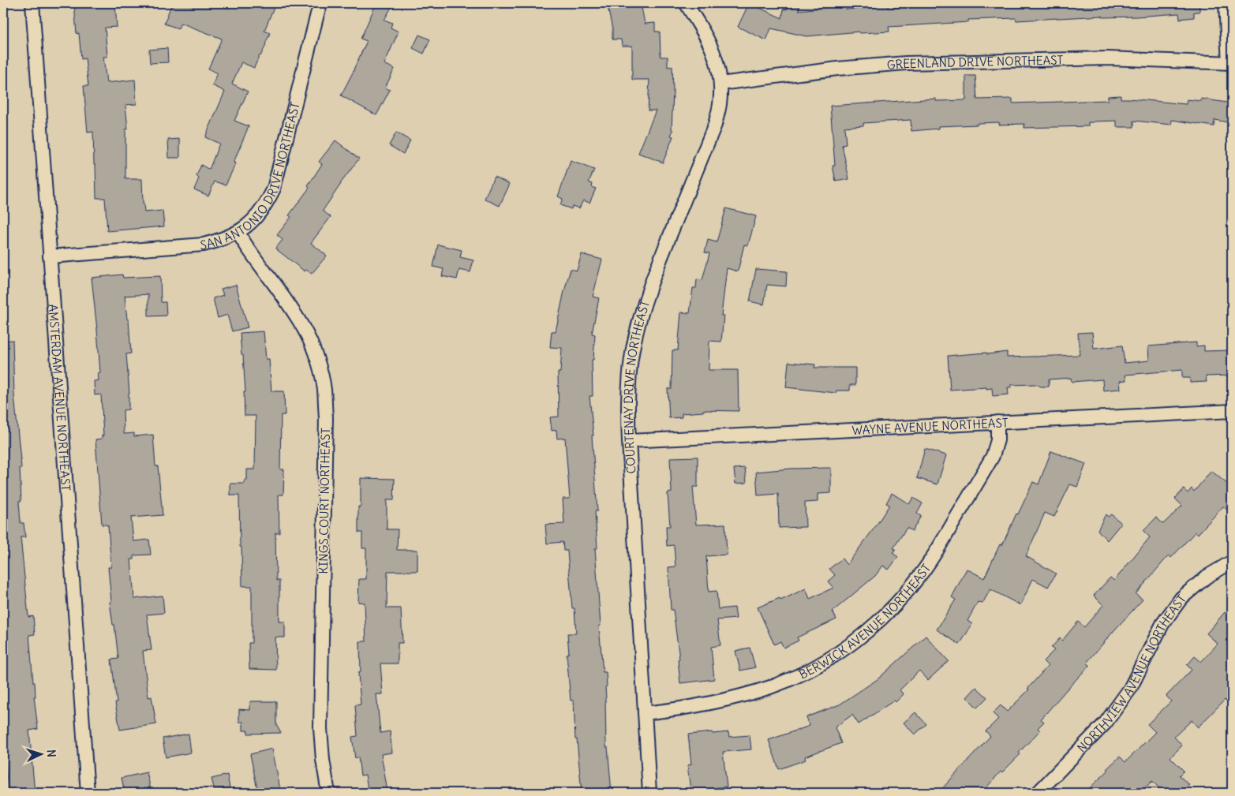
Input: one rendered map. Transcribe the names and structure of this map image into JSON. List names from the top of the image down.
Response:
{
  "streets": {
    "street": [
      "GREENLAND DRIVE NORTHEAST",
      "SAN ANTONIO DRIVE NORTHEAST",
      "COURTENAY DRIVE NORTHEAST",
      "AMSTERDAM AVENUE NORTHEAST",
      "WAYNE AVENUE NORTHEAST",
      "KINGS COURT NORTHEAST",
      "BERWICK AVENUE NORTHEAST",
      "NORTHVIEW AVENUE NORTHEAST"
    ]
  },
  "crossings": [
    ["GREENLAND DRIVE NORTHEAST", "COURTENAY DRIVE NORTHEAST"],
    ["SAN ANTONIO DRIVE NORTHEAST", "AMSTERDAM AVENUE NORTHEAST"],
    ["SAN ANTONIO DRIVE NORTHEAST", "KINGS COURT NORTHEAST"],
    ["COURTENAY DRIVE NORTHEAST", "WAYNE AVENUE NORTHEAST"],
    ["COURTENAY DRIVE NORTHEAST", "BERWICK AVENUE NORTHEAST"],
    ["WAYNE AVENUE NORTHEAST", "BERWICK AVENUE NORTHEAST"]
  ],
  "north": "right"
}
